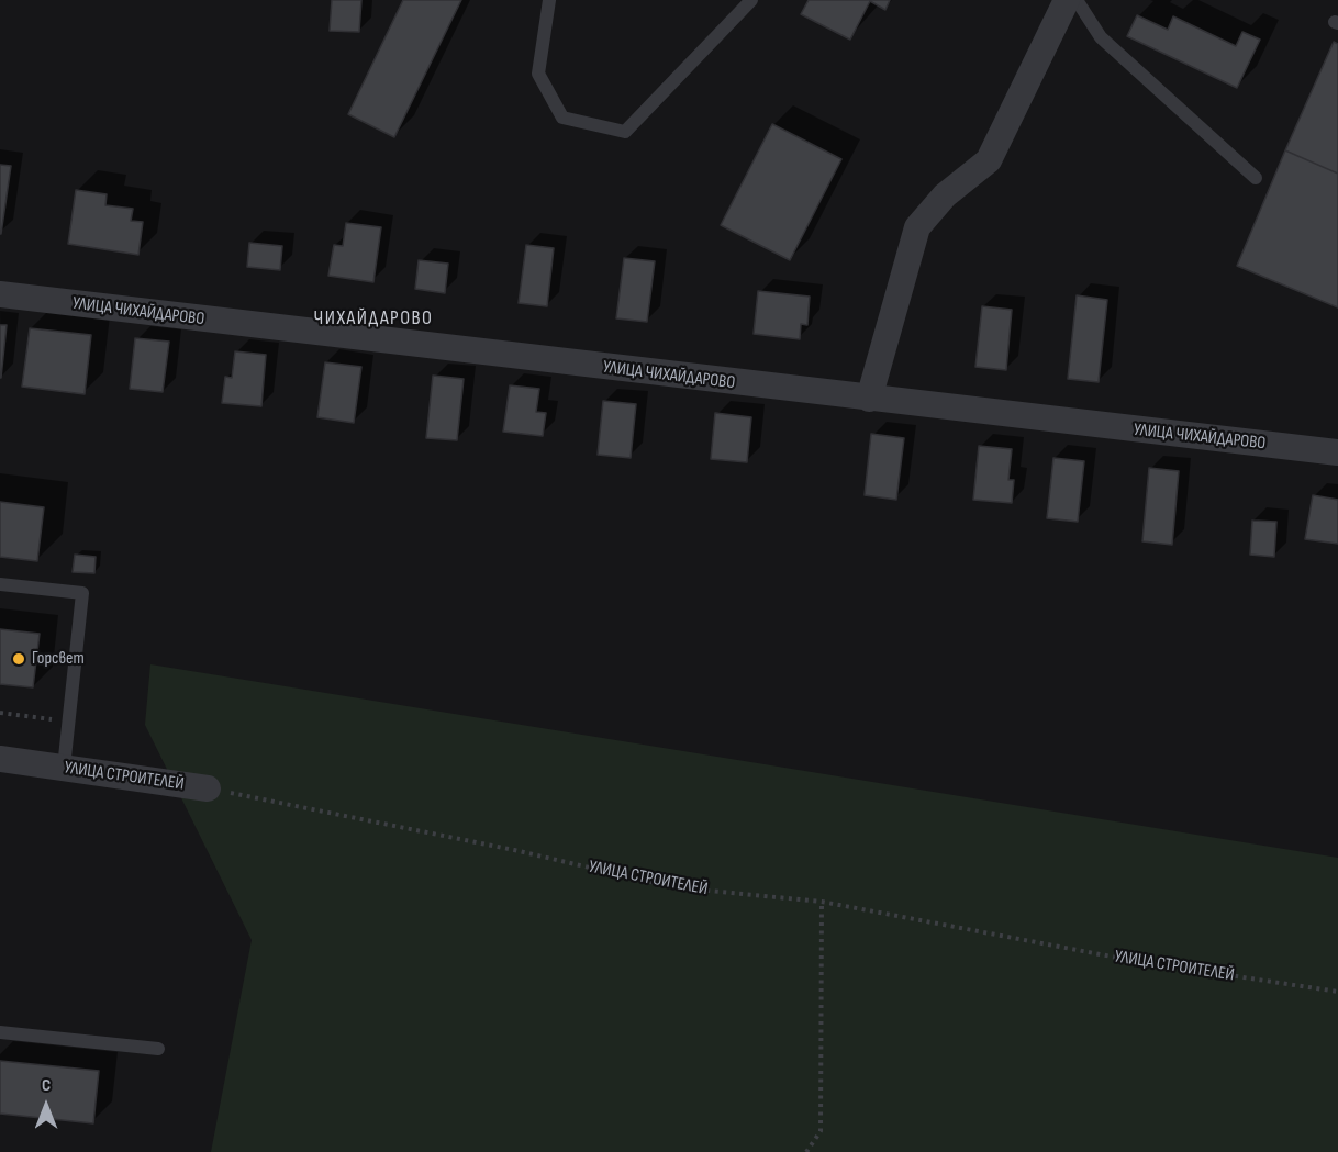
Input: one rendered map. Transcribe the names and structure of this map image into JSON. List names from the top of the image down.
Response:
{
  "streets": {
    "street": ["УЛИЦА ЧИХАЙДАРОВО", "УЛИЦА СТРОИТЕЛЕЙ"]
  },
  "districts": ["ЧИХАЙДАРОВО"],
  "places": ["Горсвет"],
  "north": "top"
}
